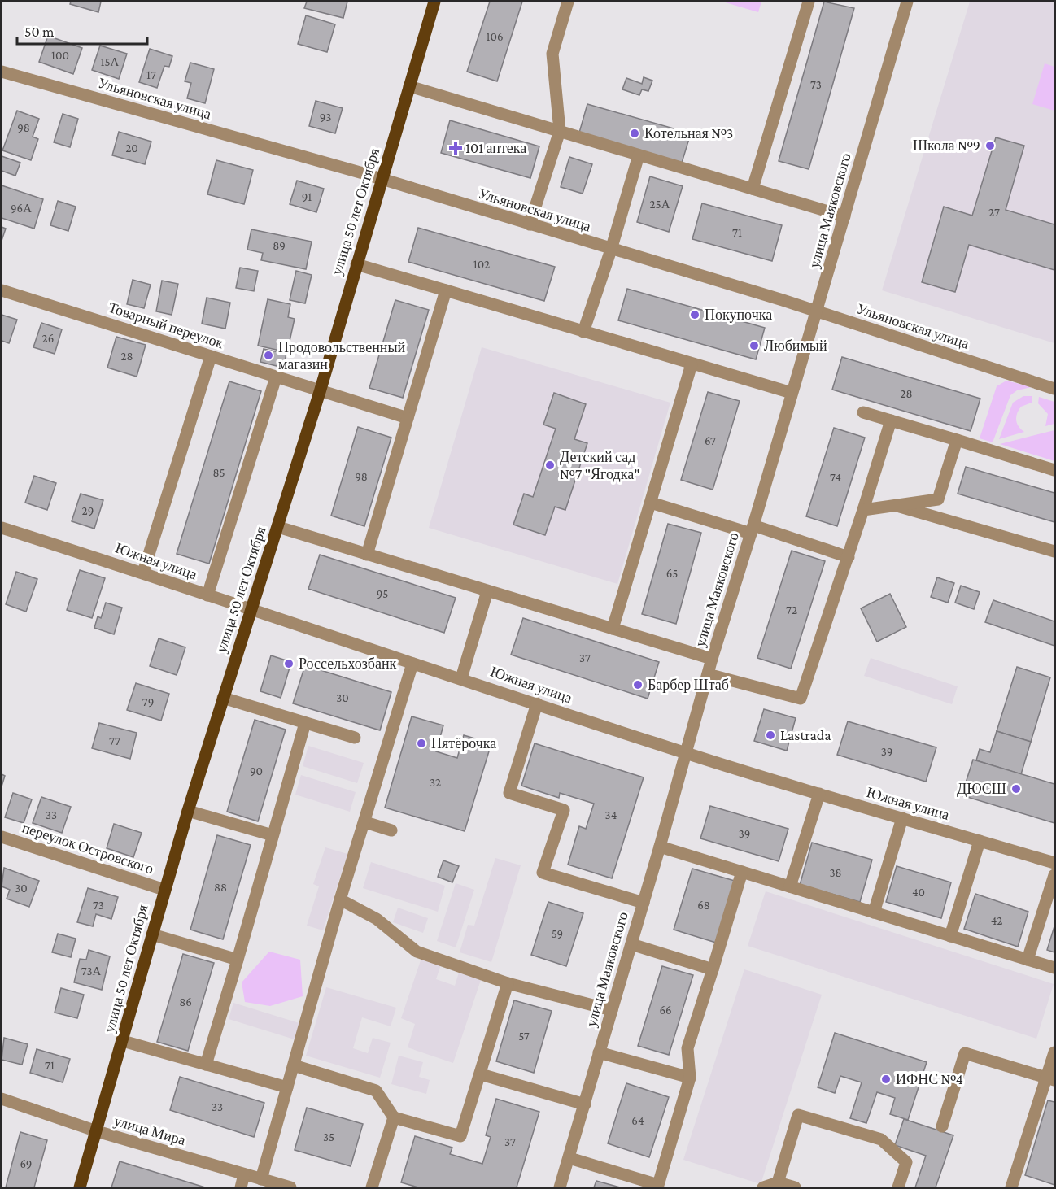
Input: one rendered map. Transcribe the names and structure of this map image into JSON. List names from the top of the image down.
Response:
{
  "streets": {
    "main road": ["улица 50 лет Октября"],
    "street": [
      "Ульяновская улица",
      "улица Маяковского",
      "Товарный переулок",
      "Южная улица",
      "переулок Островского",
      "улица Мира"
    ]
  },
  "crossings": [
    ["Ульяновская улица", "улица Маяковского"],
    ["Ульяновская улица", "улица 50 лет Октября"],
    ["улица Маяковского", "Южная улица"],
    ["улица 50 лет Октября", "Товарный переулок"],
    ["улица 50 лет Октября", "Южная улица"],
    ["улица 50 лет Октября", "переулок Островского"],
    ["улица 50 лет Октября", "улица Мира"]
  ],
  "places": {
    "other": [
      "Котельная №3",
      "Школа №9",
      "Покупочка",
      "Любимый",
      "Продовольственный магазин",
      "Детский сад №7 \"Ягодка\"",
      "Россельхозбанк",
      "Барбер Штаб",
      "Lastrada",
      "Пятёрочка",
      "ДЮСШ",
      "ИФНС №4"
    ],
    "health": ["101 аптека"]
  },
  "house_numbers": [
    "106",
    "100",
    "15А",
    "17",
    "73",
    "93",
    "98",
    "20",
    "91",
    "25А",
    "96А",
    "27",
    "71",
    "89",
    "102",
    "26",
    "28",
    "28",
    "67",
    "85",
    "98",
    "74",
    "29",
    "65",
    "95",
    "72",
    "37",
    "30",
    "79",
    "77",
    "39",
    "90",
    "32",
    "33",
    "34",
    "39",
    "38",
    "88",
    "30",
    "40",
    "73",
    "68",
    "42",
    "59",
    "73А",
    "86",
    "66",
    "57",
    "71",
    "33",
    "64",
    "35",
    "37",
    "69"
  ],
  "scale_bar": "50 m"
}
